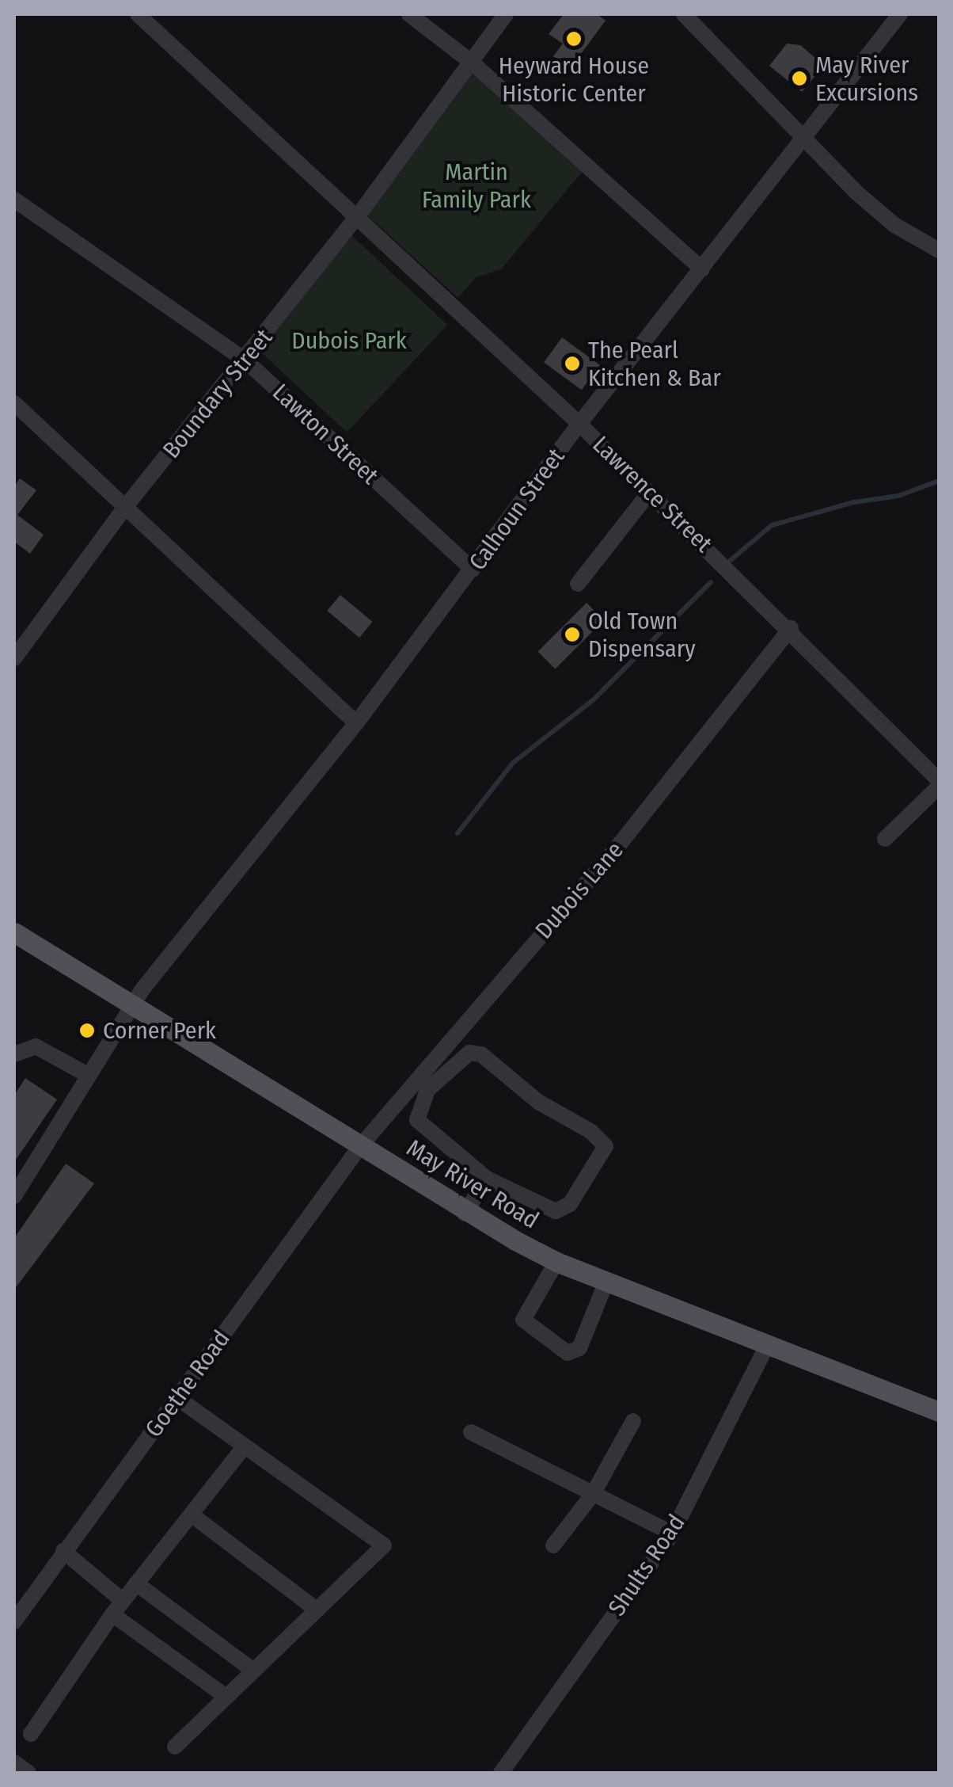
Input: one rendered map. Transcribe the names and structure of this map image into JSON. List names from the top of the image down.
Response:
{
  "streets": {
    "main road": ["May River Road"],
    "street": [
      "Boundary Street",
      "Lawton Street",
      "Lawrence Street",
      "Calhoun Street",
      "Dubois Lane",
      "Goethe Road",
      "Shults Road"
    ]
  },
  "crossings": [
    ["Boundary Street", "Lawton Street"],
    ["Boundary Street", "Lawrence Street"],
    ["Lawton Street", "Calhoun Street"],
    ["Lawrence Street", "Calhoun Street"],
    ["Lawrence Street", "Dubois Lane"],
    ["Calhoun Street", "May River Road"],
    ["Dubois Lane", "May River Road"],
    ["Dubois Lane", "Goethe Road"],
    ["May River Road", "Goethe Road"],
    ["May River Road", "Shults Road"]
  ],
  "parks": ["Martin Family Park", "Dubois Park"],
  "places": [
    "Heyward House Historic Center",
    "May River Excursions",
    "The Pearl Kitchen & Bar",
    "Old Town Dispensary",
    "Corner Perk"
  ]
}
